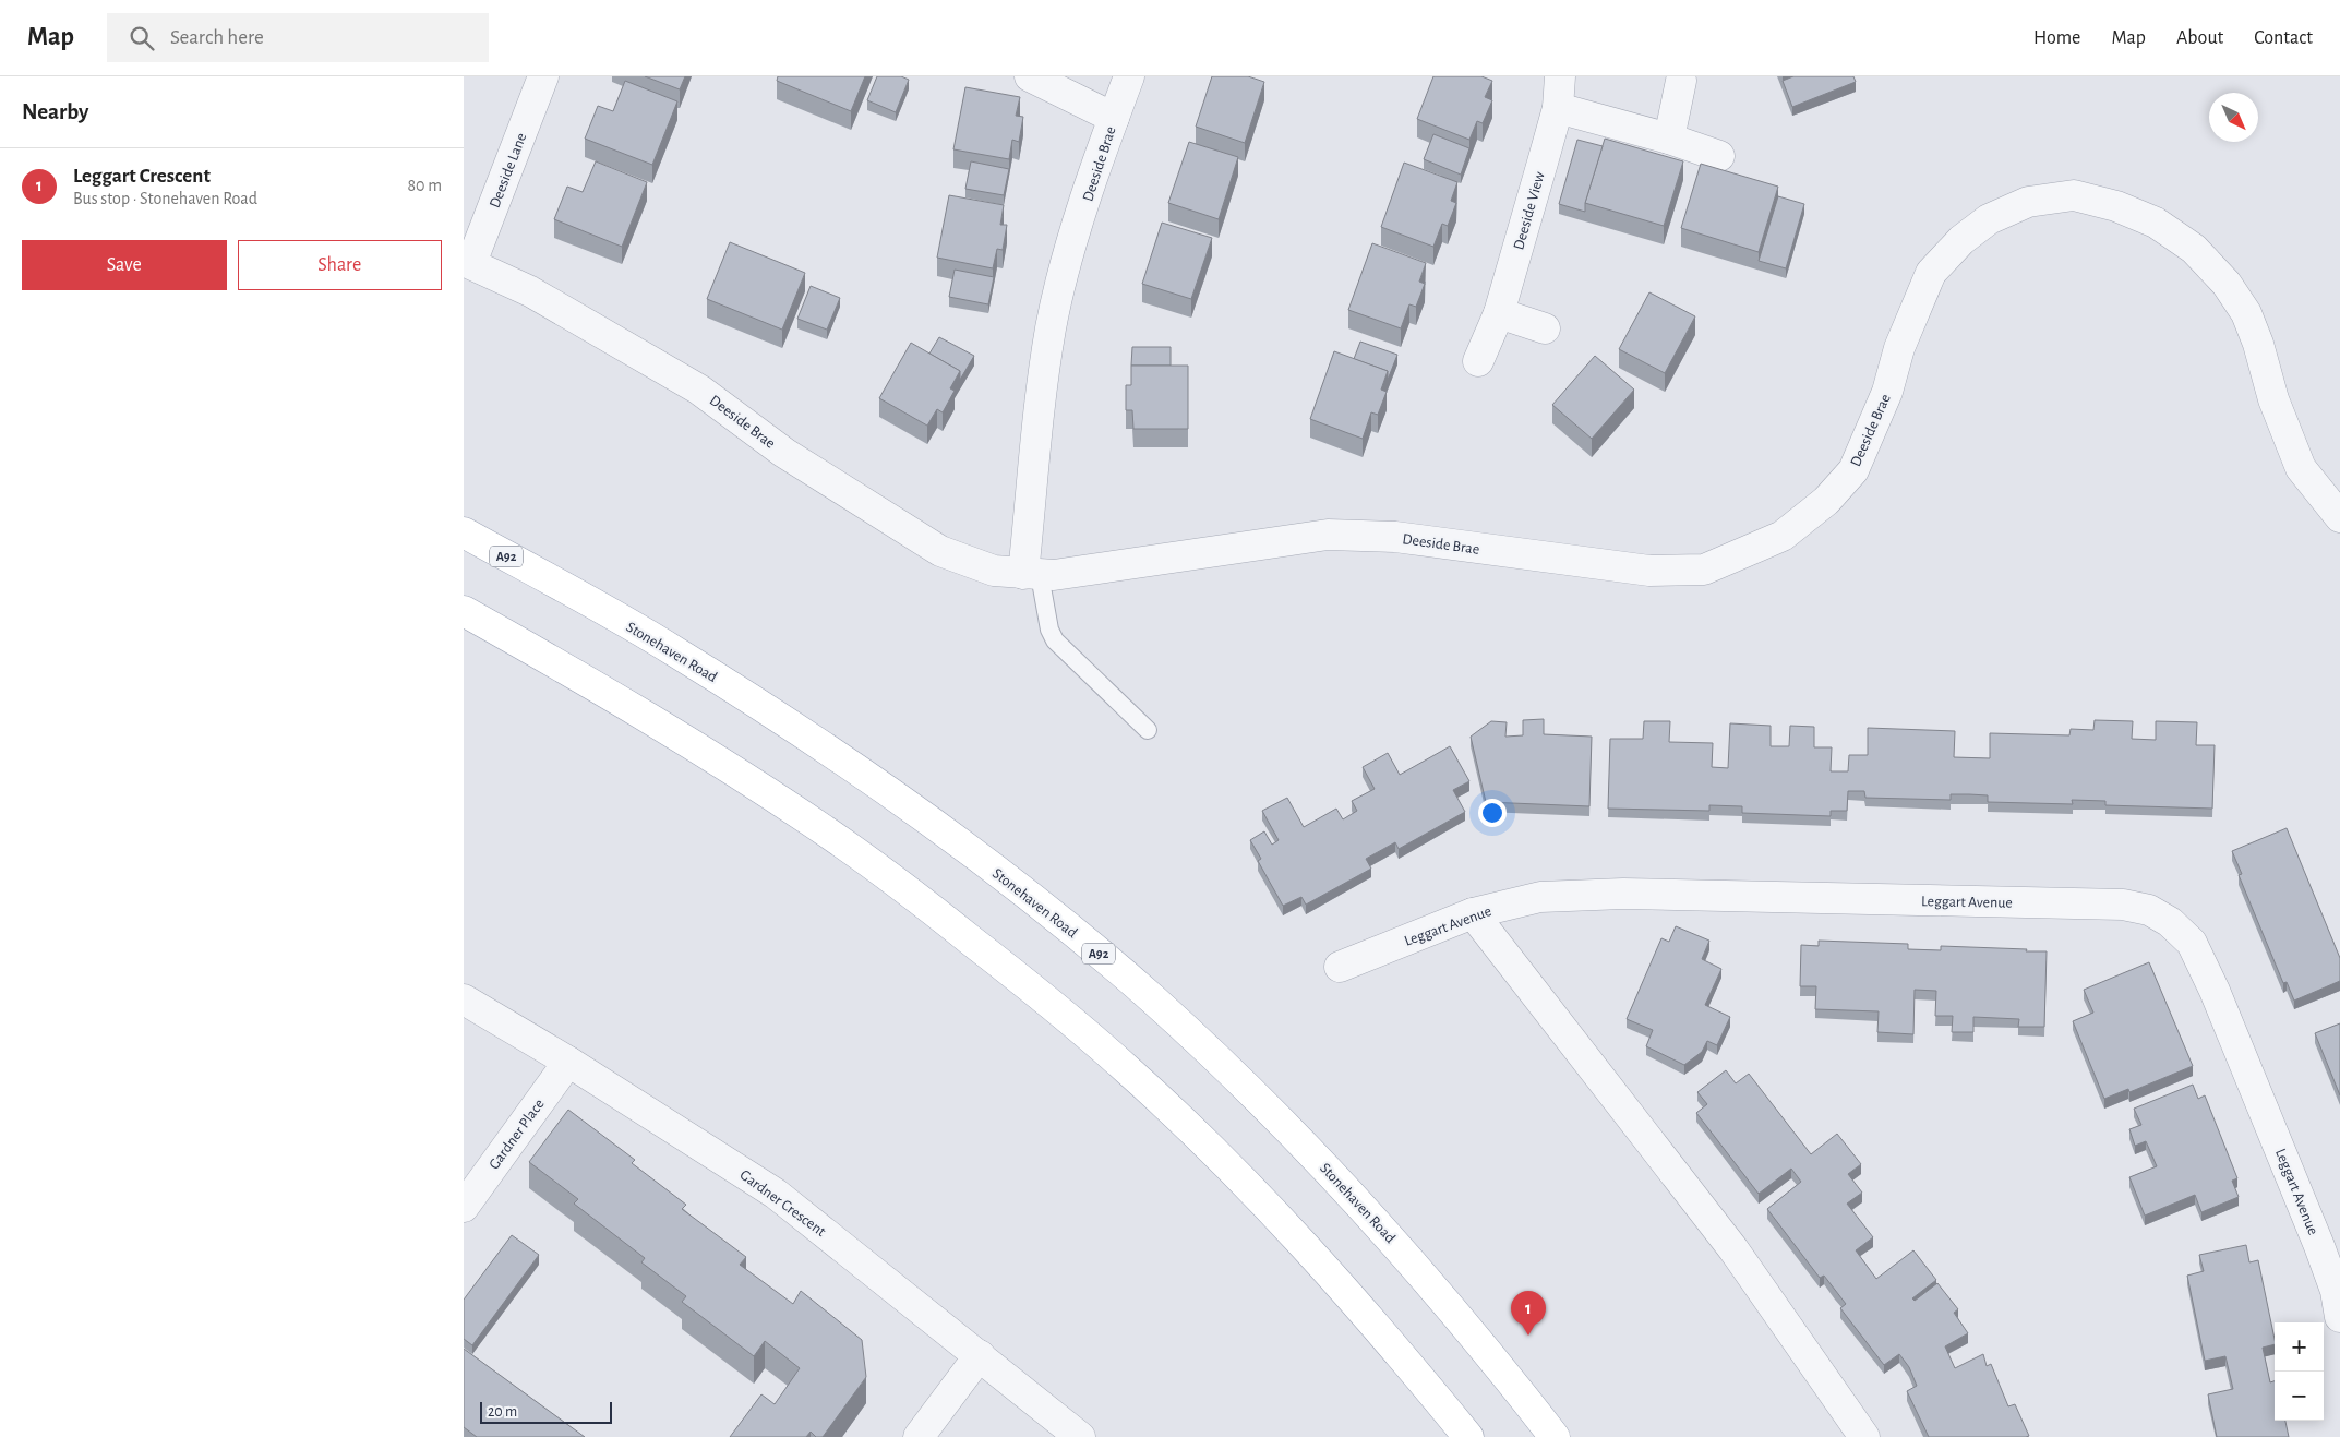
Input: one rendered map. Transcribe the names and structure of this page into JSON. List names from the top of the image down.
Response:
{
  "streets": {
    "main road": ["A92", "Stonehaven Road"],
    "street": [
      "Deeside Brae",
      "Deeside Lane",
      "Deeside View",
      "Leggart Avenue",
      "Gardner Place",
      "Gardner Crescent"
    ]
  },
  "crossings": [
    ["Deeside Brae", "Deeside Lane"],
    ["Gardner Place", "Gardner Crescent"]
  ],
  "scale_bar": "20 m",
  "north": "bottom right",
  "page": {
    "header": "Map",
    "search": "Search here",
    "nav": [
      "Home",
      "Map",
      "About",
      "Contact"
    ],
    "heading": "Nearby",
    "list": [
      {
        "mark": "1",
        "name": "Leggart Crescent",
        "note": "Bus stop · Stonehaven Road",
        "value": "80 m"
      }
    ],
    "buttons": ["Save", "Share"],
    "pins": "1",
    "map_buttons": ["+", "−"],
    "scale": "20 m"
  }
}
